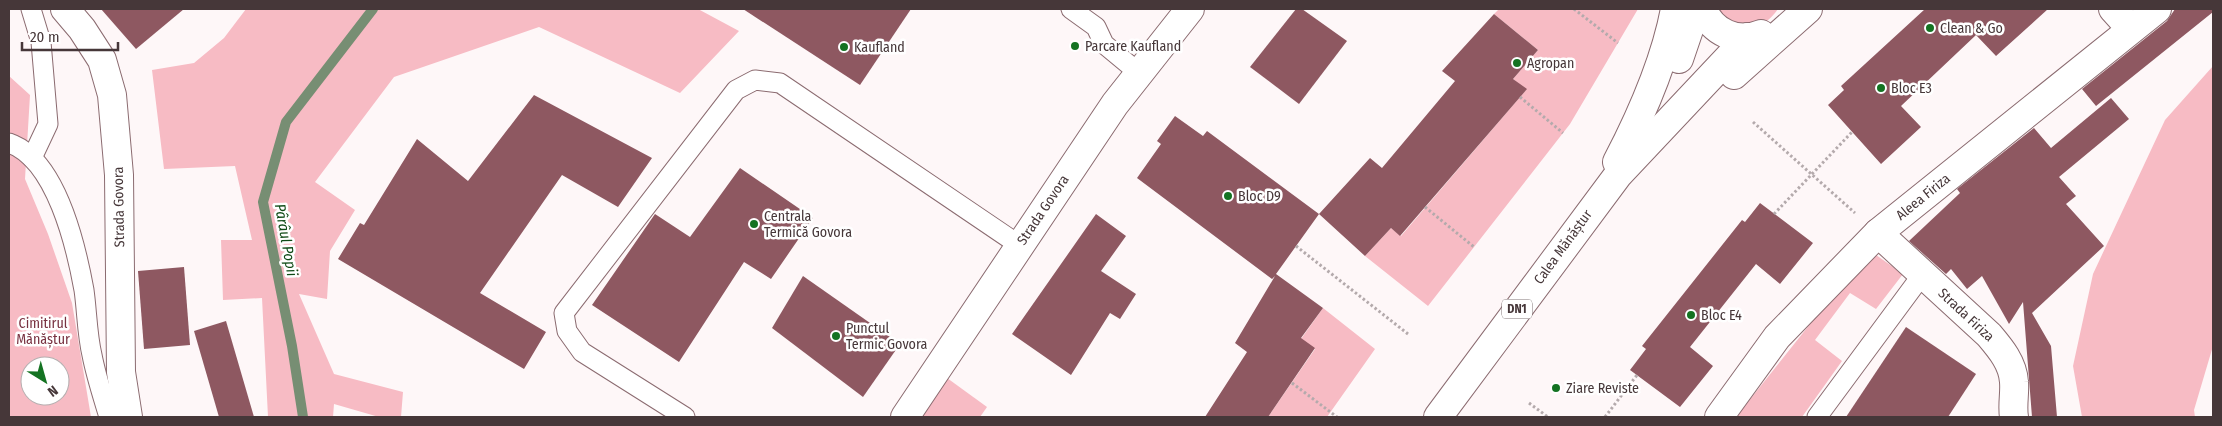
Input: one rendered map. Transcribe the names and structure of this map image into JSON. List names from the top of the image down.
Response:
{
  "streets": {
    "street": [
      "Aleea Firiza",
      "Strada Govora",
      "Calea Mănăștur",
      "DN1",
      "Strada Firiza"
    ]
  },
  "crossings": [
    ["Aleea Firiza", "Strada Firiza"]
  ],
  "water": ["Pârâul Popii"],
  "parks": ["Cimitirul Mănăștur"],
  "places": [
    "Clean & Go",
    "Parcare Kaufland",
    "Kaufland",
    "Agropan",
    "Bloc E3",
    "Bloc D9",
    "Centrala Termică Govora",
    "Bloc E4",
    "Punctul Termic Govora",
    "Ziare Reviste"
  ],
  "scale_bar": "20 m",
  "north": "bottom right"
}
